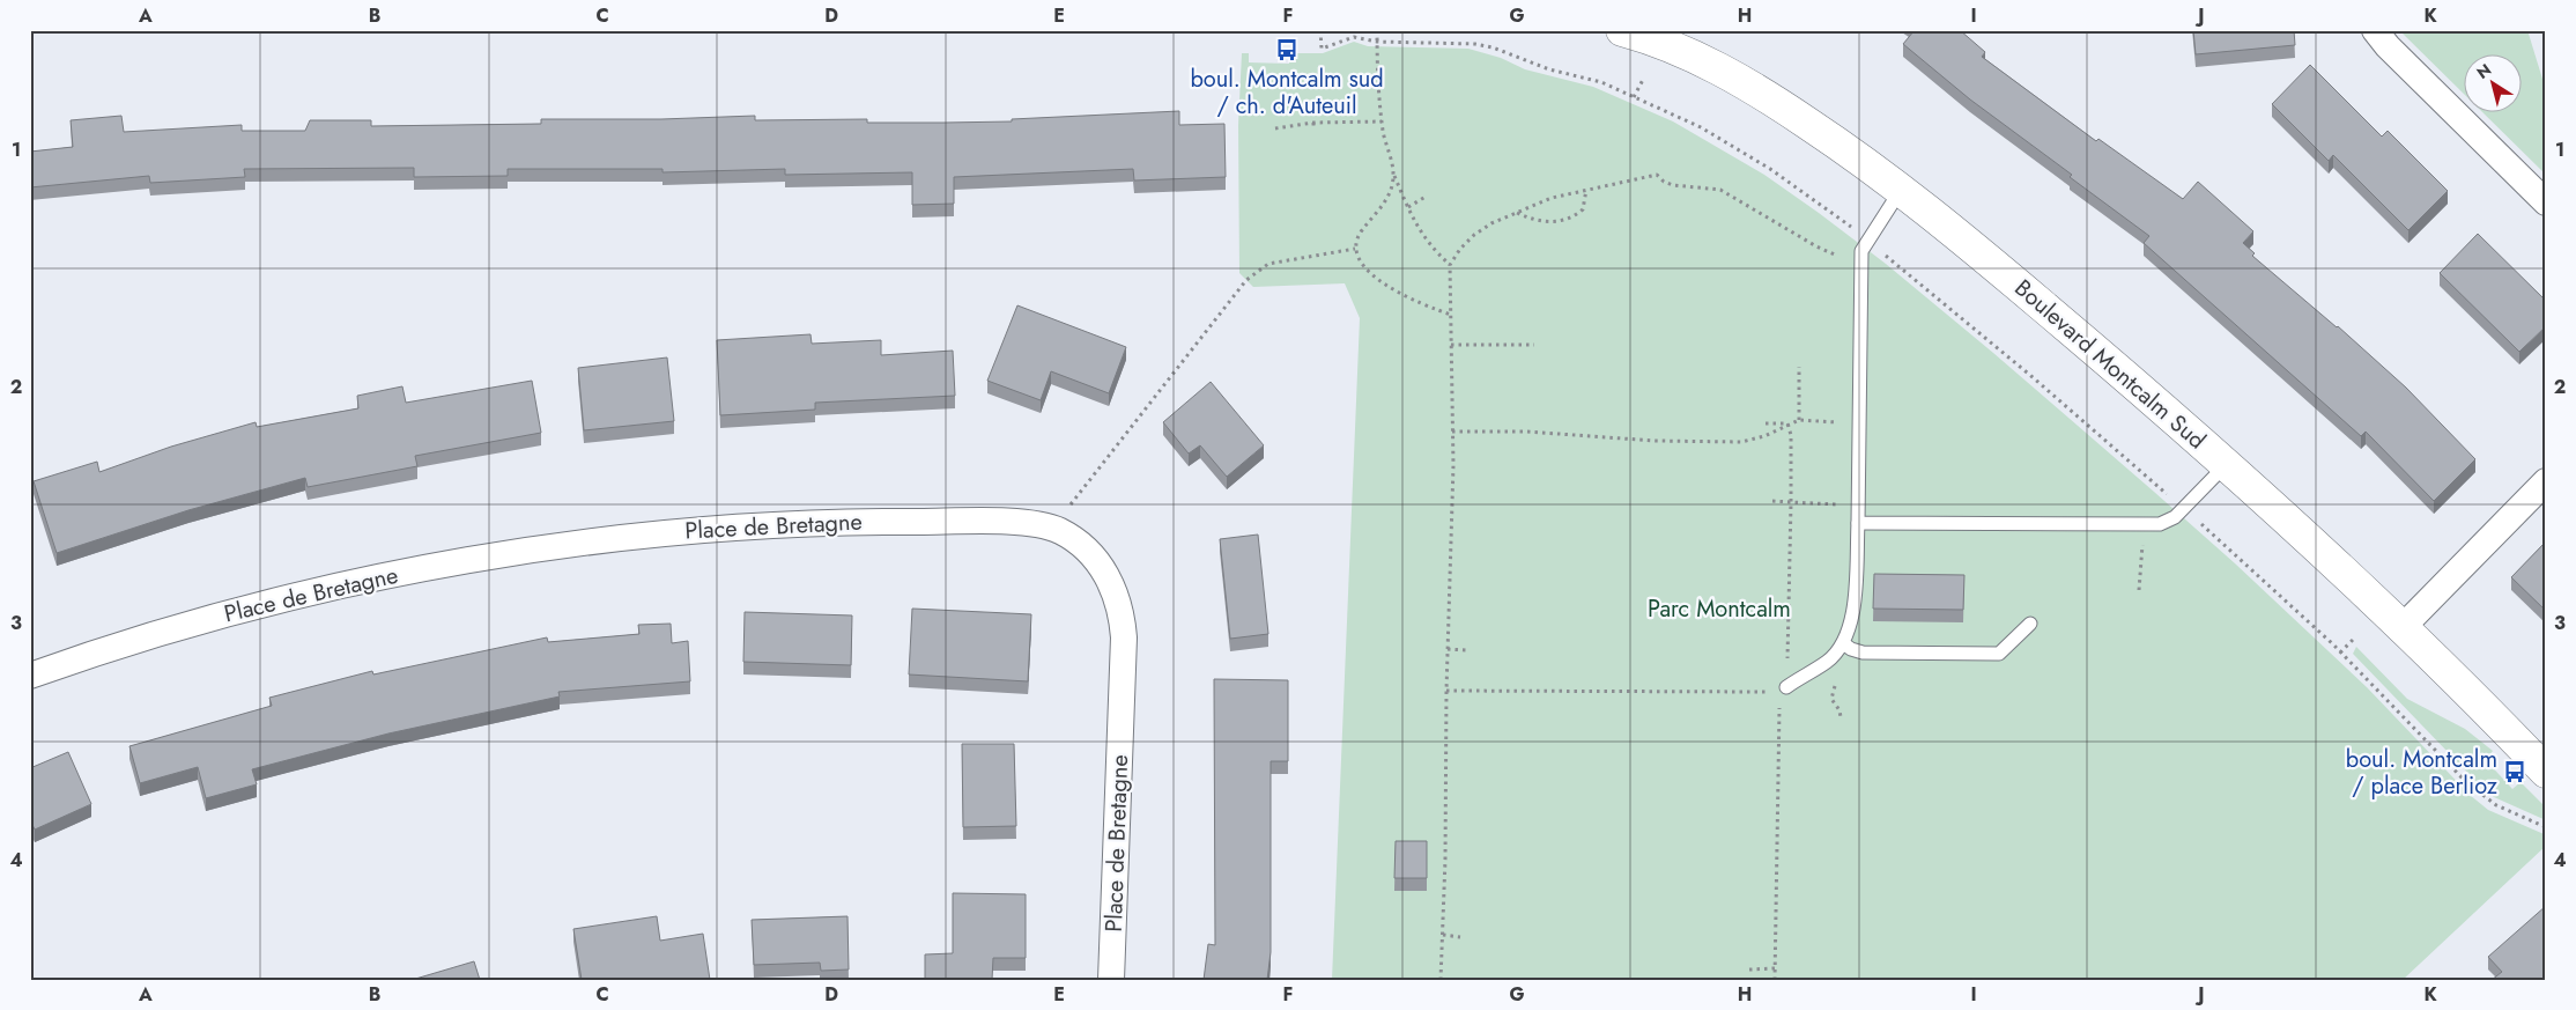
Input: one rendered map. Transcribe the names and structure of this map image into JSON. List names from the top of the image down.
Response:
{
  "streets": {
    "street": ["Boulevard Montcalm Sud", "Place de Bretagne"]
  },
  "parks": ["Parc Montcalm"],
  "places": {
    "bus stop": ["boul. Montcalm sud / ch. d'Auteuil", "boul. Montcalm / place Berlioz"]
  },
  "north": "top left",
  "grid": {
    "columns": [
      "A",
      "B",
      "C",
      "D",
      "E",
      "F",
      "G",
      "H",
      "I",
      "J",
      "K"
    ],
    "rows": [
      "1",
      "2",
      "3",
      "4"
    ]
  }
}
